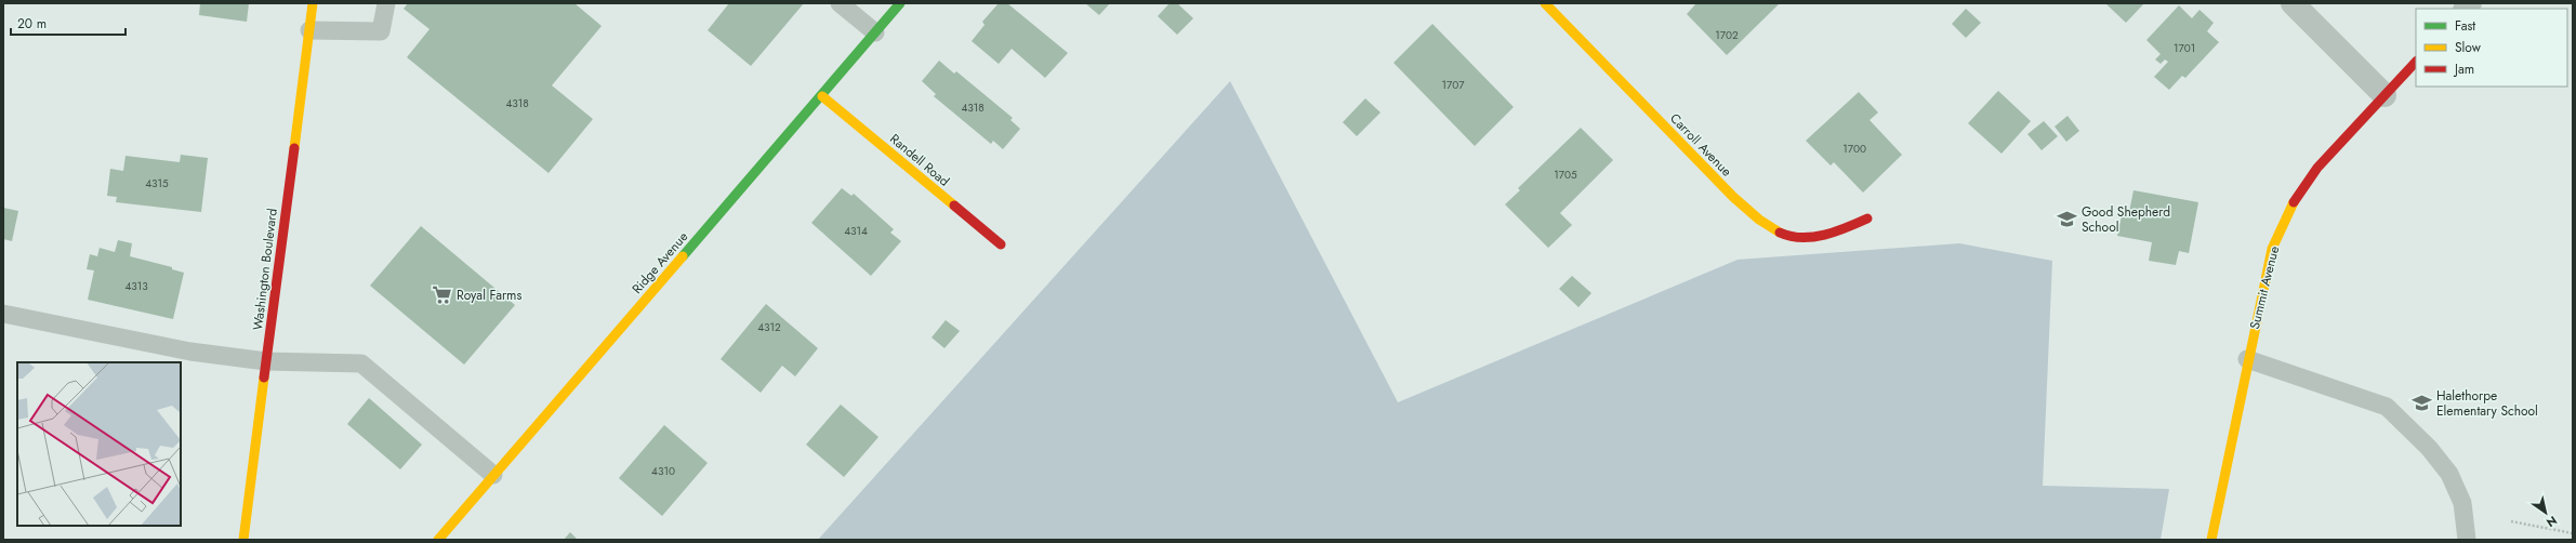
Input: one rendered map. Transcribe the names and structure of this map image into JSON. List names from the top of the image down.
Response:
{
  "streets": {
    "street": [
      "Carroll Avenue",
      "Randell Road",
      "Ridge Avenue",
      "Washington Boulevard",
      "Summit Avenue"
    ]
  },
  "crossings": [
    ["Randell Road", "Ridge Avenue"]
  ],
  "places": {
    "school or university": ["Good Shepherd School", "Halethorpe Elementary School"],
    "supermarket": ["Royal Farms"]
  },
  "house_numbers": [
    "1702",
    "1701",
    "1707",
    "4318",
    "4318",
    "1700",
    "1705",
    "4315",
    "4314",
    "4313",
    "4312",
    "4310"
  ],
  "legend": ["Fast", "Slow", "Jam"],
  "scale_bar": "20 m",
  "north": "bottom right"
}
